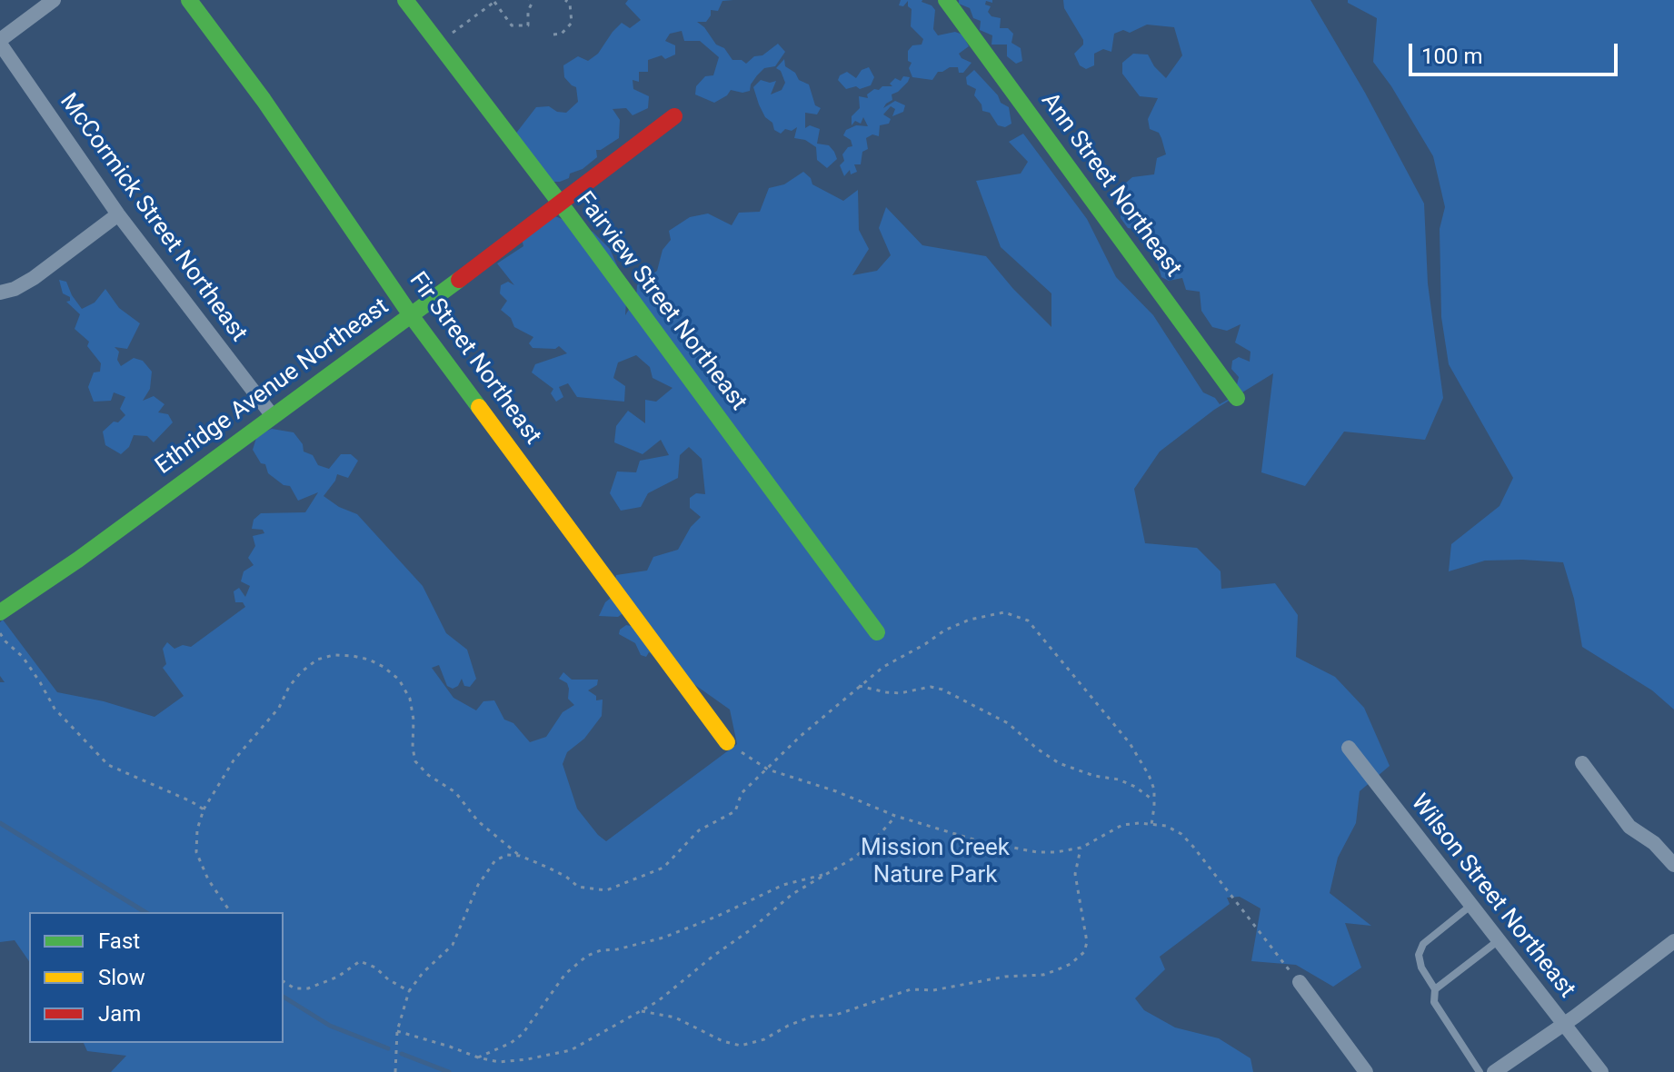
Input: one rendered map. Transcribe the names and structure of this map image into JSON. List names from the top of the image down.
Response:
{
  "streets": {
    "street": [
      "Ann Street Northeast",
      "McCormick Street Northeast",
      "Fairview Street Northeast",
      "Fir Street Northeast",
      "Ethridge Avenue Northeast",
      "Wilson Street Northeast"
    ]
  },
  "crossings": [
    ["McCormick Street Northeast", "Ethridge Avenue Northeast"],
    ["Fairview Street Northeast", "Ethridge Avenue Northeast"],
    ["Fir Street Northeast", "Ethridge Avenue Northeast"]
  ],
  "parks": ["Mission Creek Nature Park"],
  "legend": ["Fast", "Slow", "Jam"],
  "scale_bar": "100 m"
}
